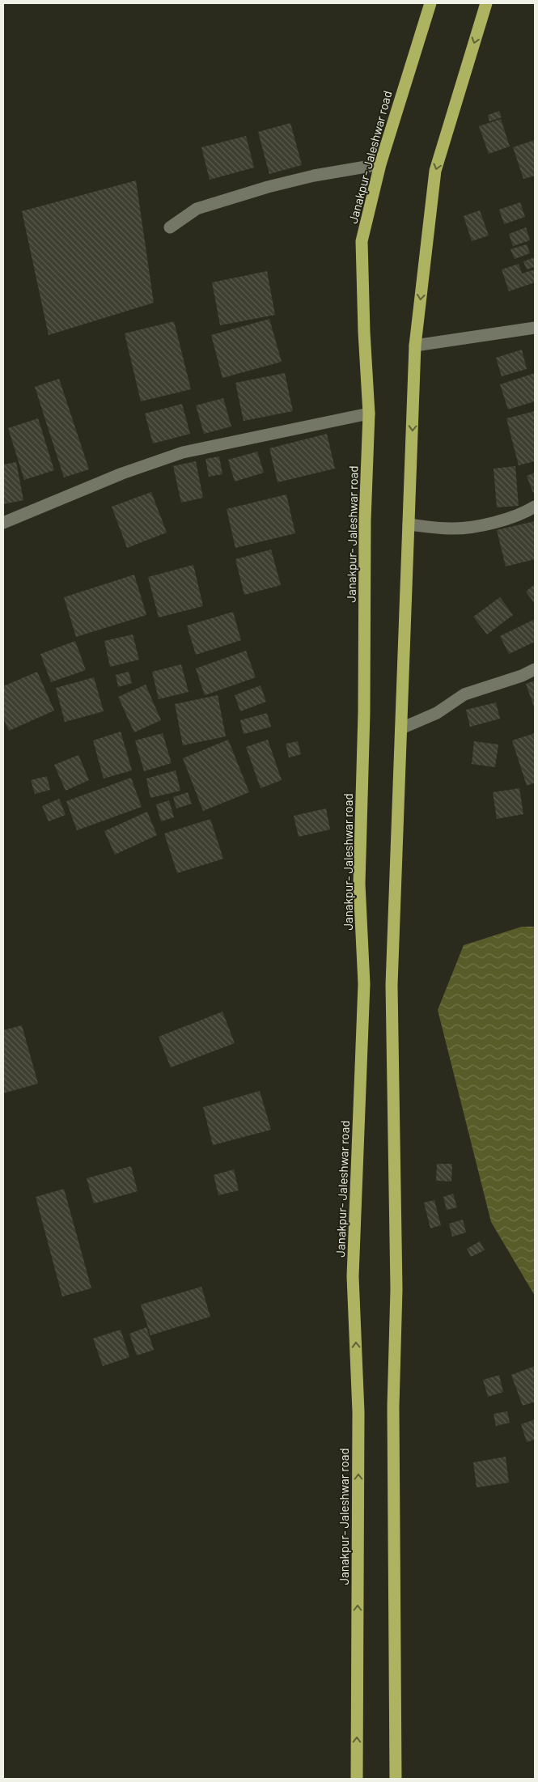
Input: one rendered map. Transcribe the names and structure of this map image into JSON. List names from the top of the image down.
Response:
{
  "streets": {
    "highway": ["Janakpur- Jaleshwar road"]
  }
}
